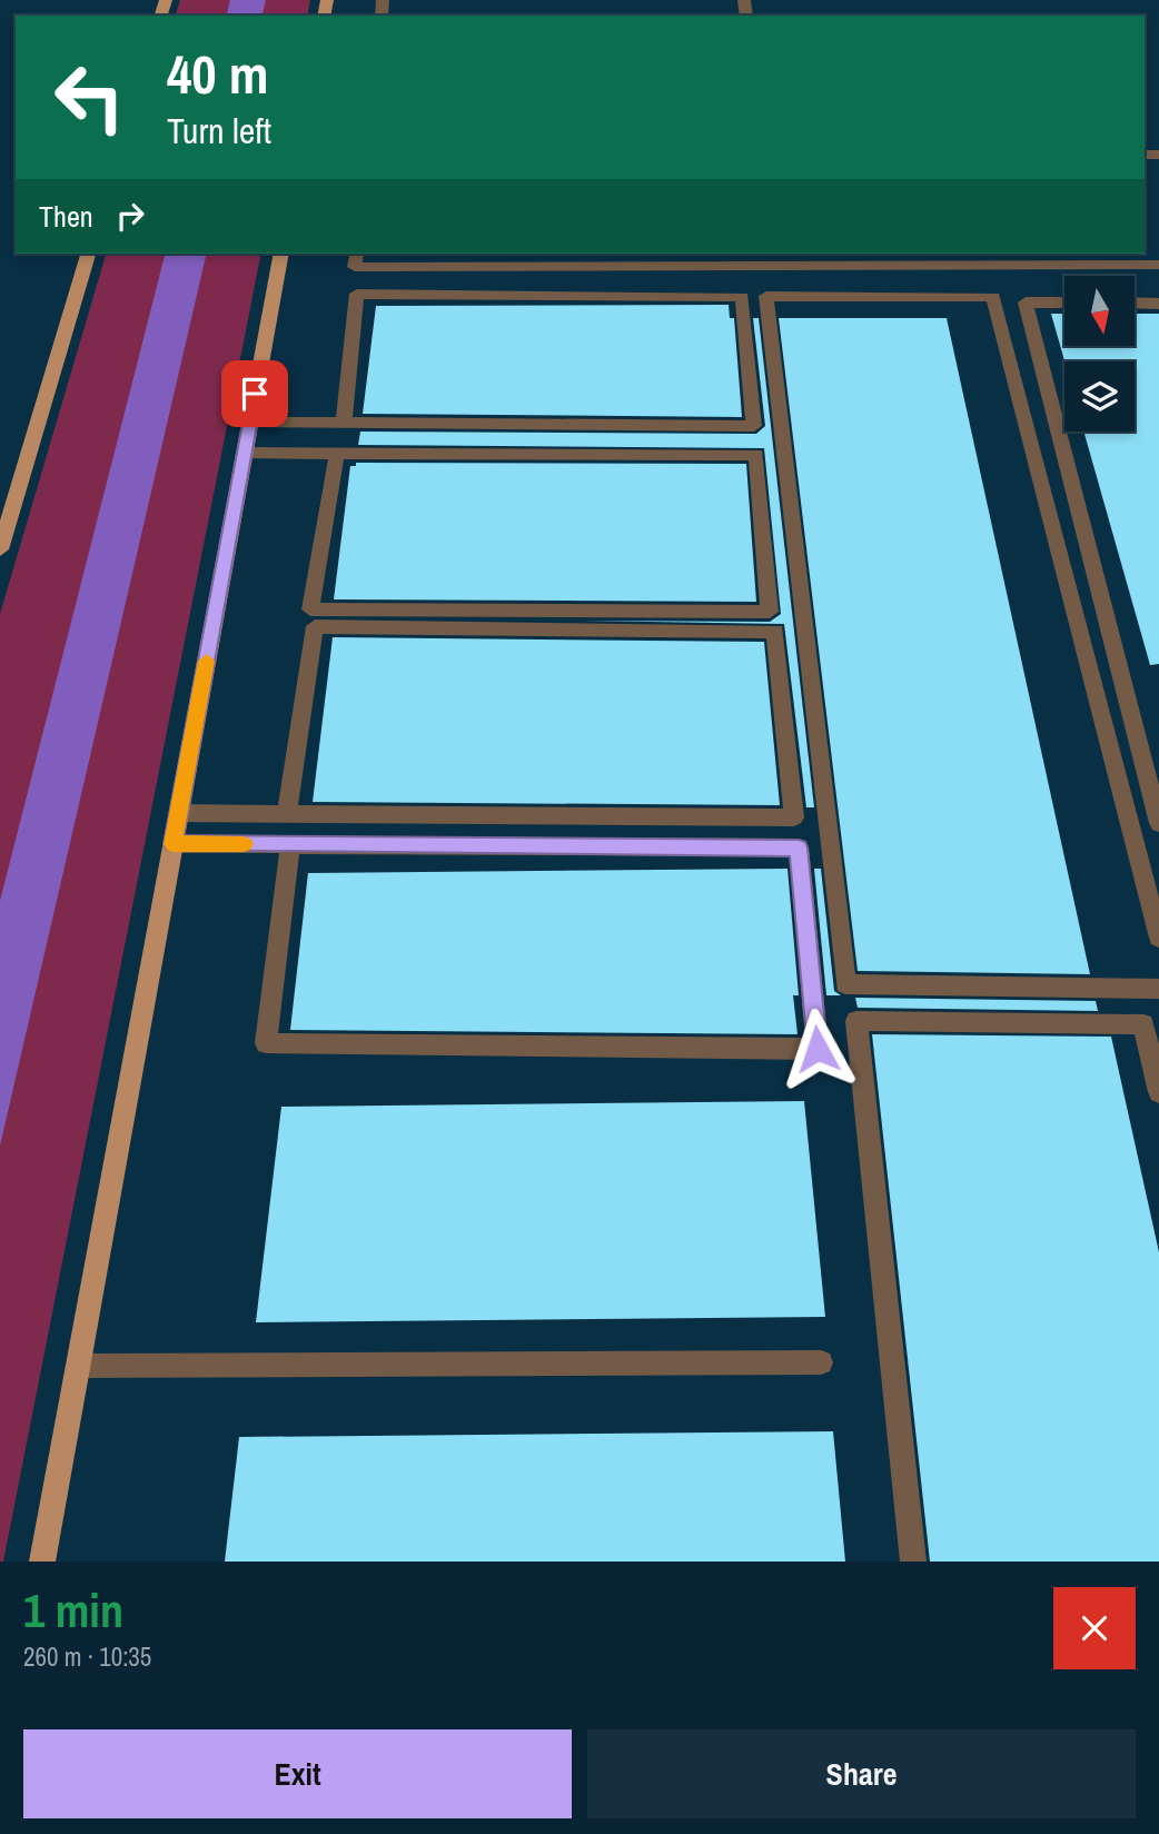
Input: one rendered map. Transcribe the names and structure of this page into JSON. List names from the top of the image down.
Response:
{
  "north": "bottom",
  "page": {
    "turn": ["40 m", "Turn left"],
    "then": "Then",
    "heading": ["1 min", "260 m · 10:35"],
    "buttons": ["Exit", "Share"]
  }
}
